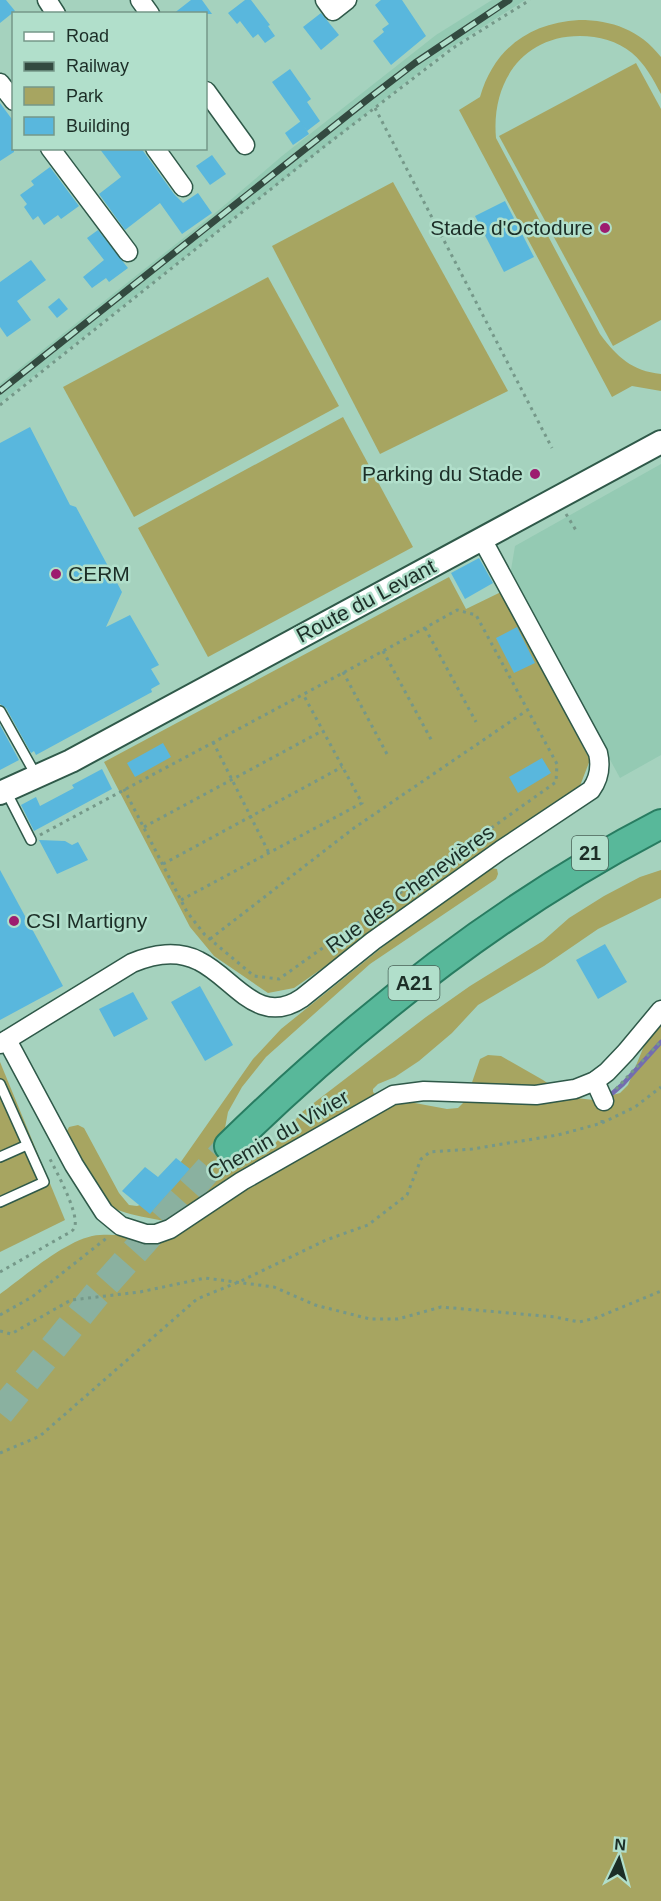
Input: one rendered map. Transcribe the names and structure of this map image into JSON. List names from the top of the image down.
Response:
{
  "streets": {
    "highway": ["21", "A21"],
    "street": ["Route du Levant", "Rue des Chenevières", "Chemin du Vivier"]
  },
  "crossings": [
    ["Route du Levant", "Rue des Chenevières"],
    ["21", "A21"],
    ["Rue des Chenevières", "Chemin du Vivier"]
  ],
  "places": [
    "Stade d'Octodure",
    "Parking du Stade",
    "CERM",
    "CSI Martigny"
  ],
  "legend": [
    "Road",
    "Railway",
    "Park",
    "Building"
  ],
  "north": "top"
}
